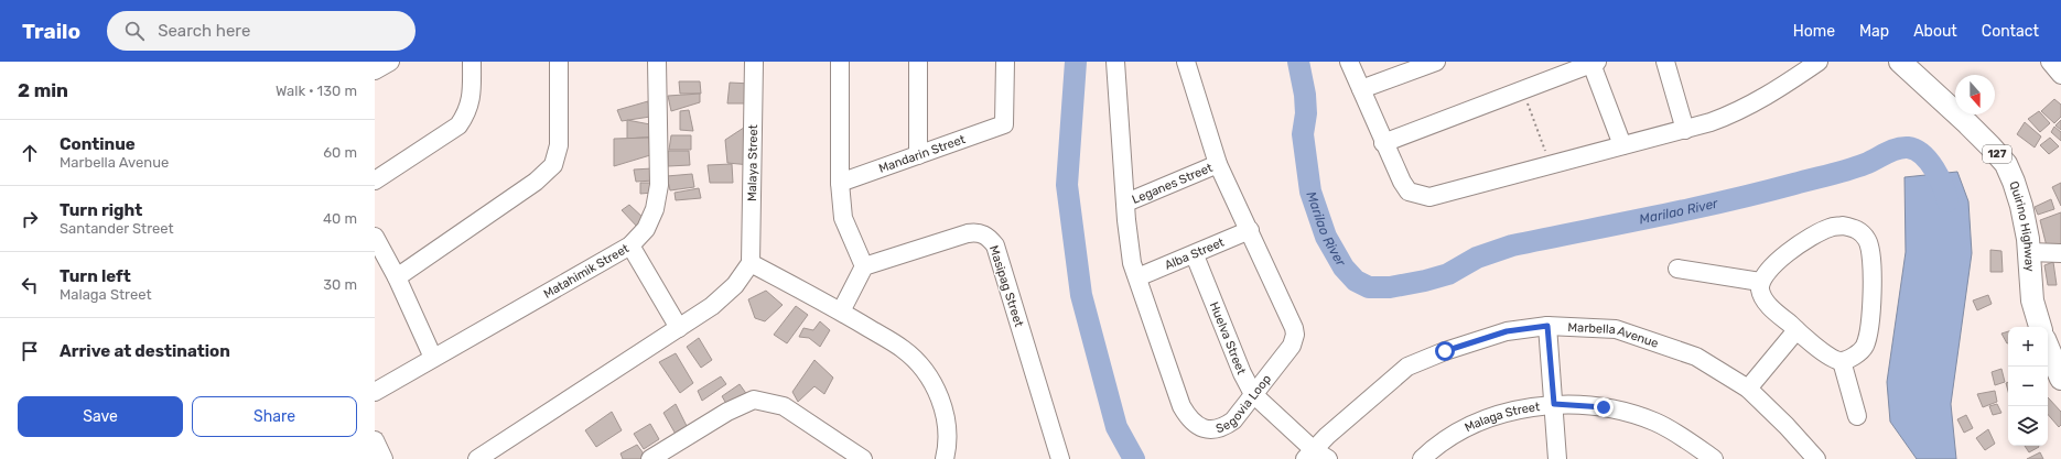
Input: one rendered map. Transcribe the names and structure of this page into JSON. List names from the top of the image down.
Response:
{
  "streets": {
    "main road": ["127", "Quirino Highway"],
    "street": [
      "Mandarin Street",
      "Malaya Street",
      "Leganes Street",
      "Alba Street",
      "Matahimik Street",
      "Masipag Street",
      "Marbella Avenue",
      "Huelva Street",
      "Segovia Loop",
      "Malaga Street"
    ]
  },
  "crossings": [
    ["Leganes Street", "Segovia Loop"],
    ["Alba Street", "Huelva Street"],
    ["Alba Street", "Segovia Loop"],
    ["Marbella Avenue", "Huelva Street"],
    ["Huelva Street", "Segovia Loop"]
  ],
  "water": ["Marilao River"],
  "north": "bottom",
  "page": {
    "header": "Trailo",
    "search": "Search here",
    "nav": [
      "Home",
      "Map",
      "About",
      "Contact"
    ],
    "heading": ["2 min", "Walk · 130 m"],
    "list": [
      ["Continue", "Marbella Avenue", "60 m"],
      ["Turn right", "Santander Street", "40 m"],
      ["Turn left", "Malaga Street", "30 m"],
      "Arrive at destination"
    ],
    "map_buttons": ["+", "−"],
    "buttons": ["Save", "Share"]
  }
}
